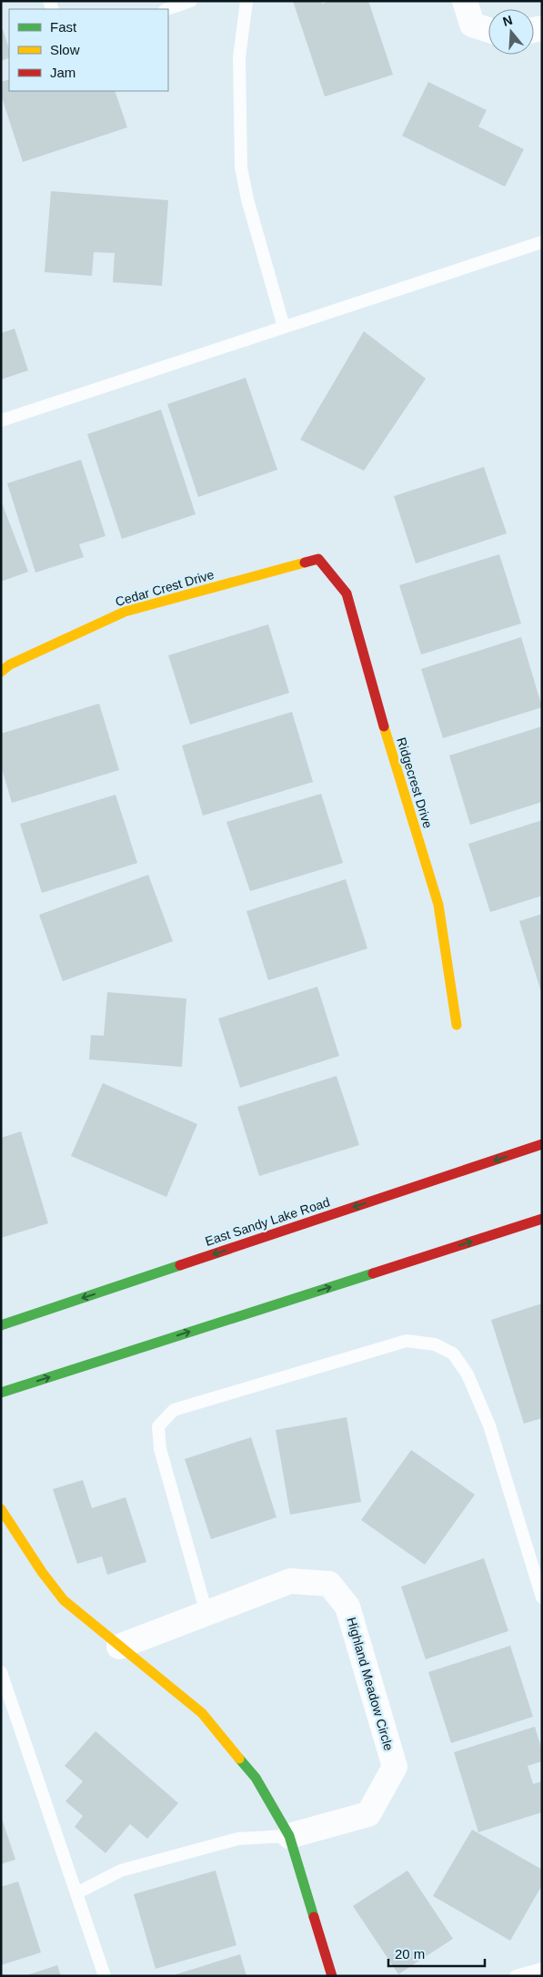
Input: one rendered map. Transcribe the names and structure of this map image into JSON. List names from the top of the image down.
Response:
{
  "streets": {
    "street": [
      "Cedar Crest Drive",
      "Ridgecrest Drive",
      "East Sandy Lake Road",
      "Highland Meadow Circle"
    ]
  },
  "crossings": [
    ["Cedar Crest Drive", "Ridgecrest Drive"]
  ],
  "legend": ["Fast", "Slow", "Jam"],
  "scale_bar": "20 m",
  "north": "top"
}
